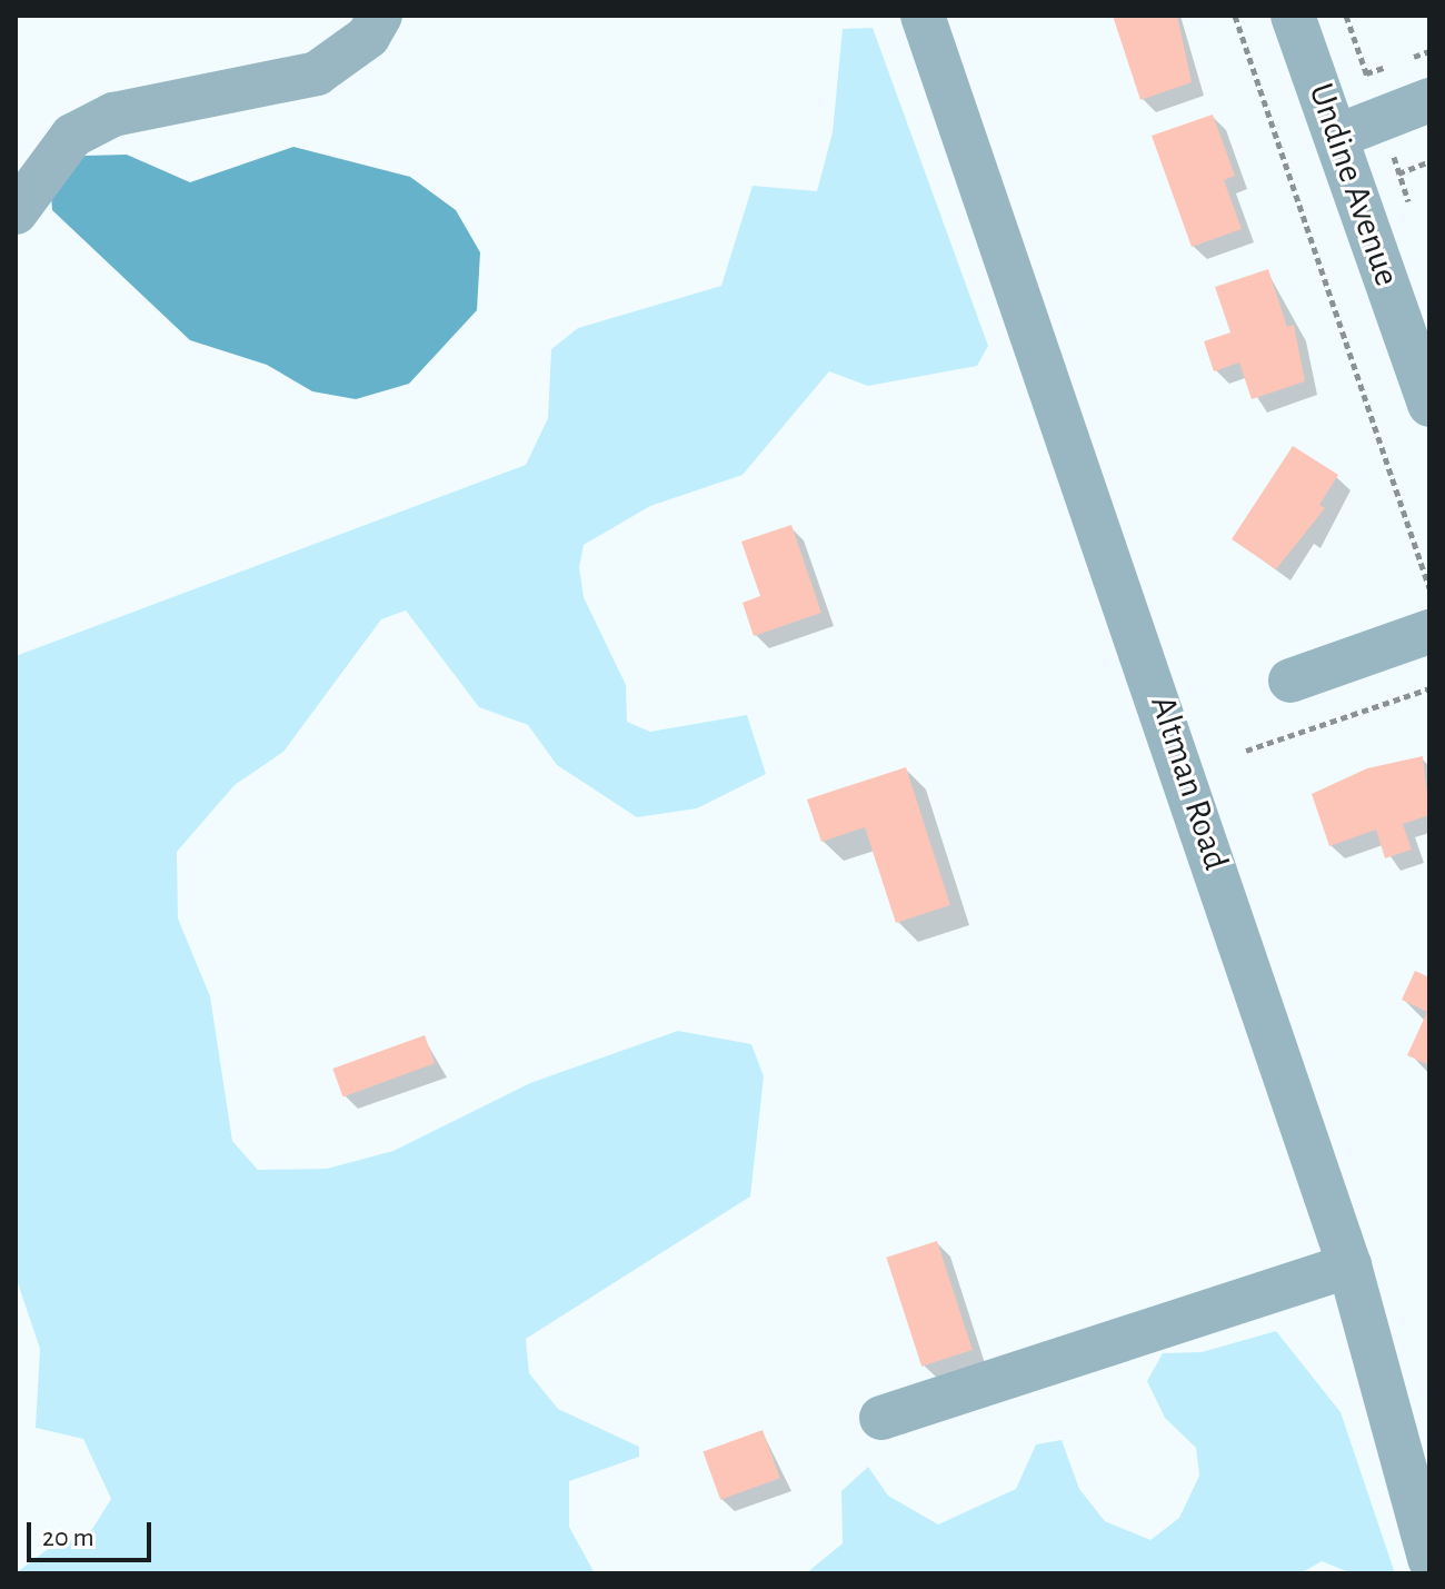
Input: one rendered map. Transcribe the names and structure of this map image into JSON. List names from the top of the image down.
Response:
{
  "streets": {
    "street": ["Undine Avenue", "Altman Road"]
  },
  "scale_bar": "20 m"
}
